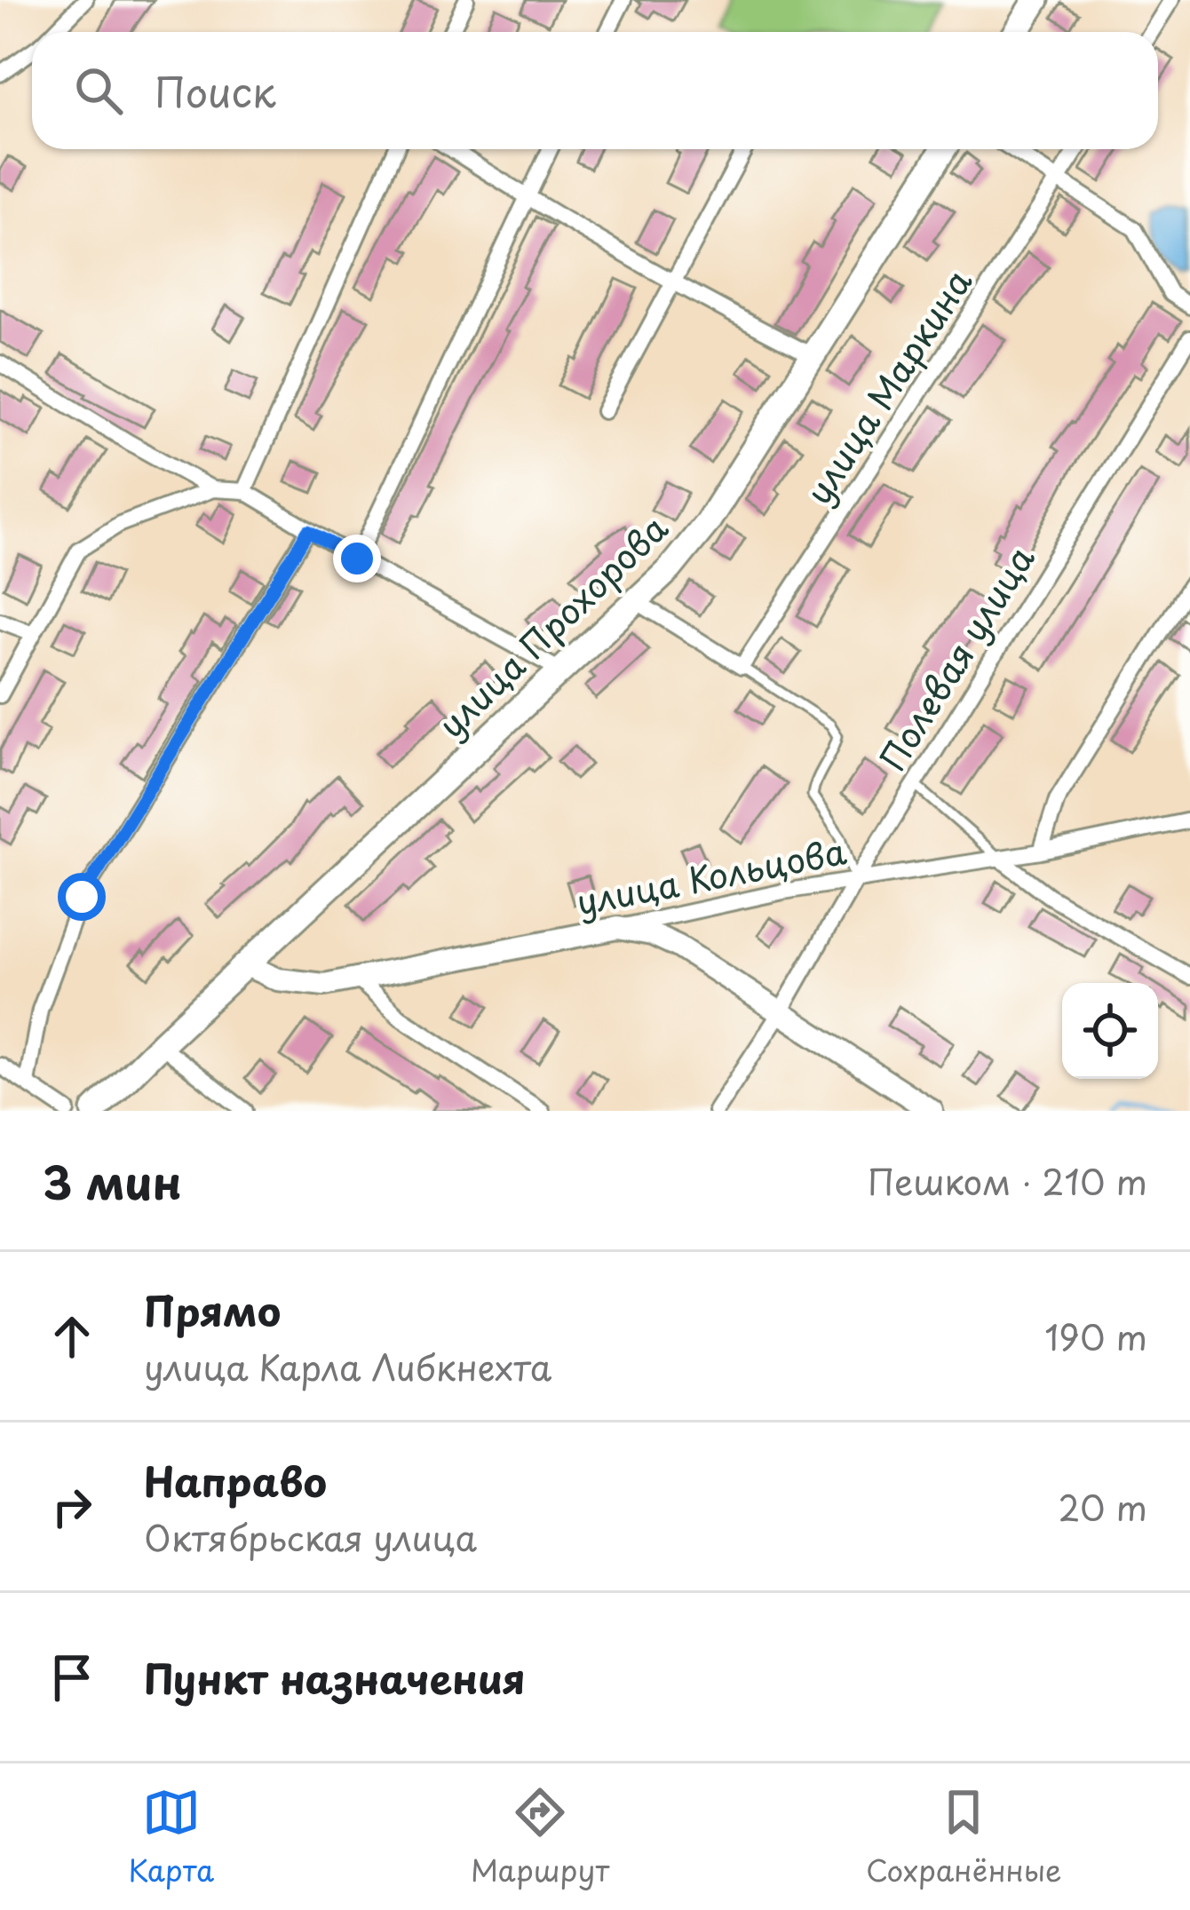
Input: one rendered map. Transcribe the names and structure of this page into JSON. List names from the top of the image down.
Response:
{
  "streets": {
    "main road": ["улица Прохорова", "улица Кольцова"],
    "street": ["улица Маркина", "Полевая улица"]
  },
  "crossings": [
    ["улица Прохорова", "улица Кольцова"],
    ["Полевая улица", "улица Кольцова"]
  ],
  "page": {
    "search": "Поиск",
    "heading": ["3 мин", "Пешком · 210 m"],
    "list": [
      ["Прямо", "улица Карла Либкнехта", "190 m"],
      ["Направо", "Октябрьская улица", "20 m"],
      "Пункт назначения"
    ],
    "nav": ["Карта", "Маршрут", "Сохранённые"]
  }
}
